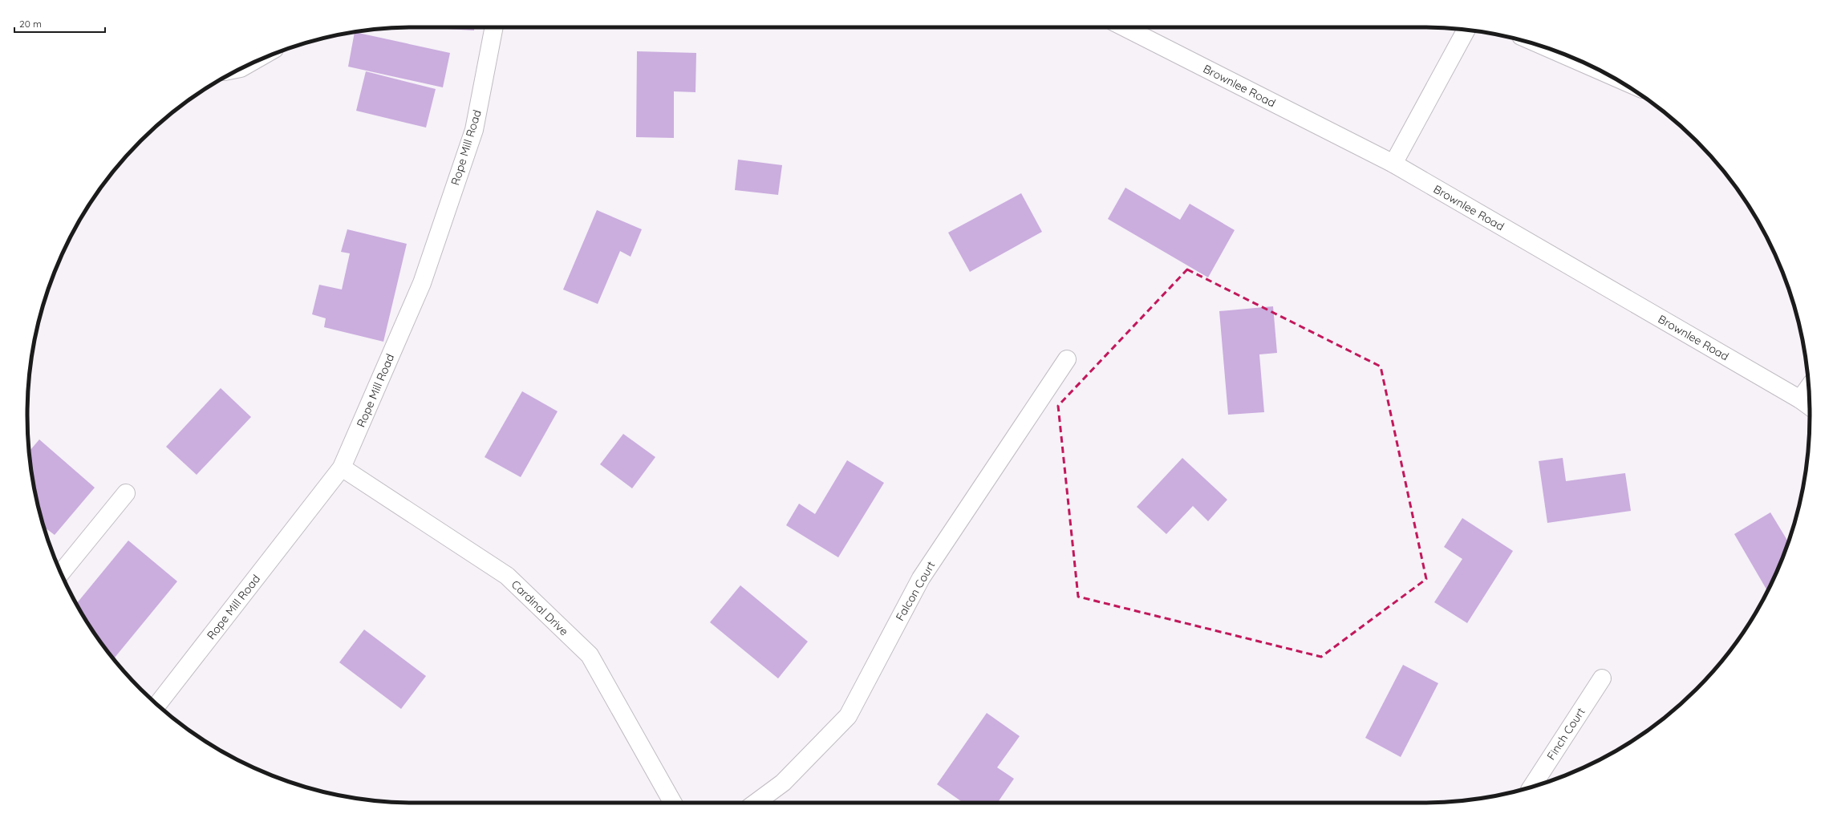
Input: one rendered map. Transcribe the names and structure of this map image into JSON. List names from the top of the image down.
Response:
{
  "streets": {
    "street": [
      "Brownlee Road",
      "Rope Mill Road",
      "Falcon Court",
      "Cardinal Drive",
      "Finch Court"
    ]
  },
  "crossings": [
    ["Rope Mill Road", "Cardinal Drive"]
  ],
  "scale_bar": "20 m"
}
